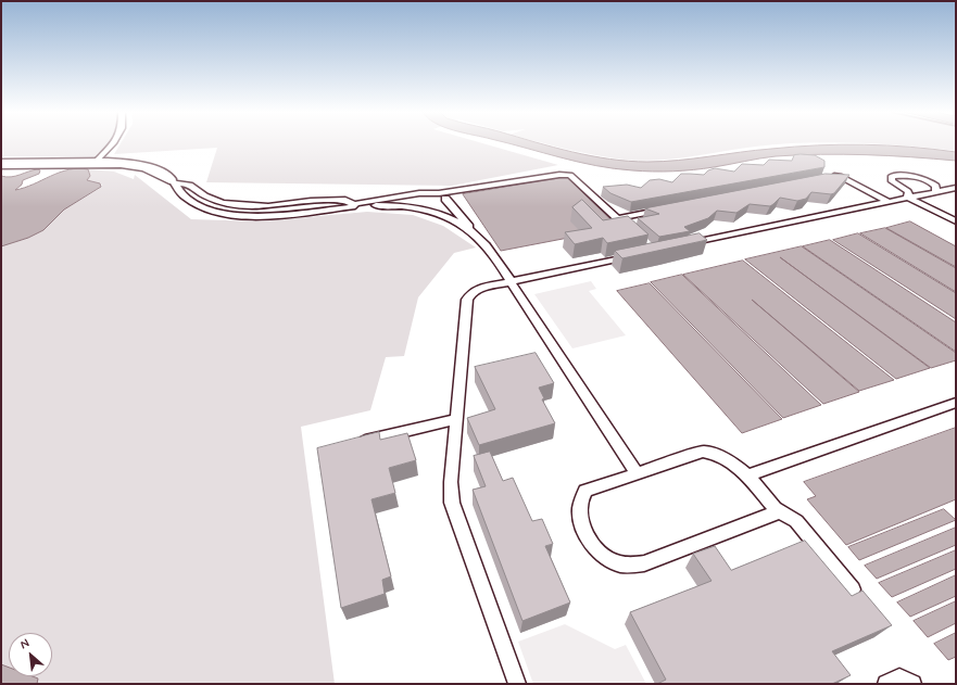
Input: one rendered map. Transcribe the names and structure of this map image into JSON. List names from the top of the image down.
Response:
{
  "north": "top left"
}
